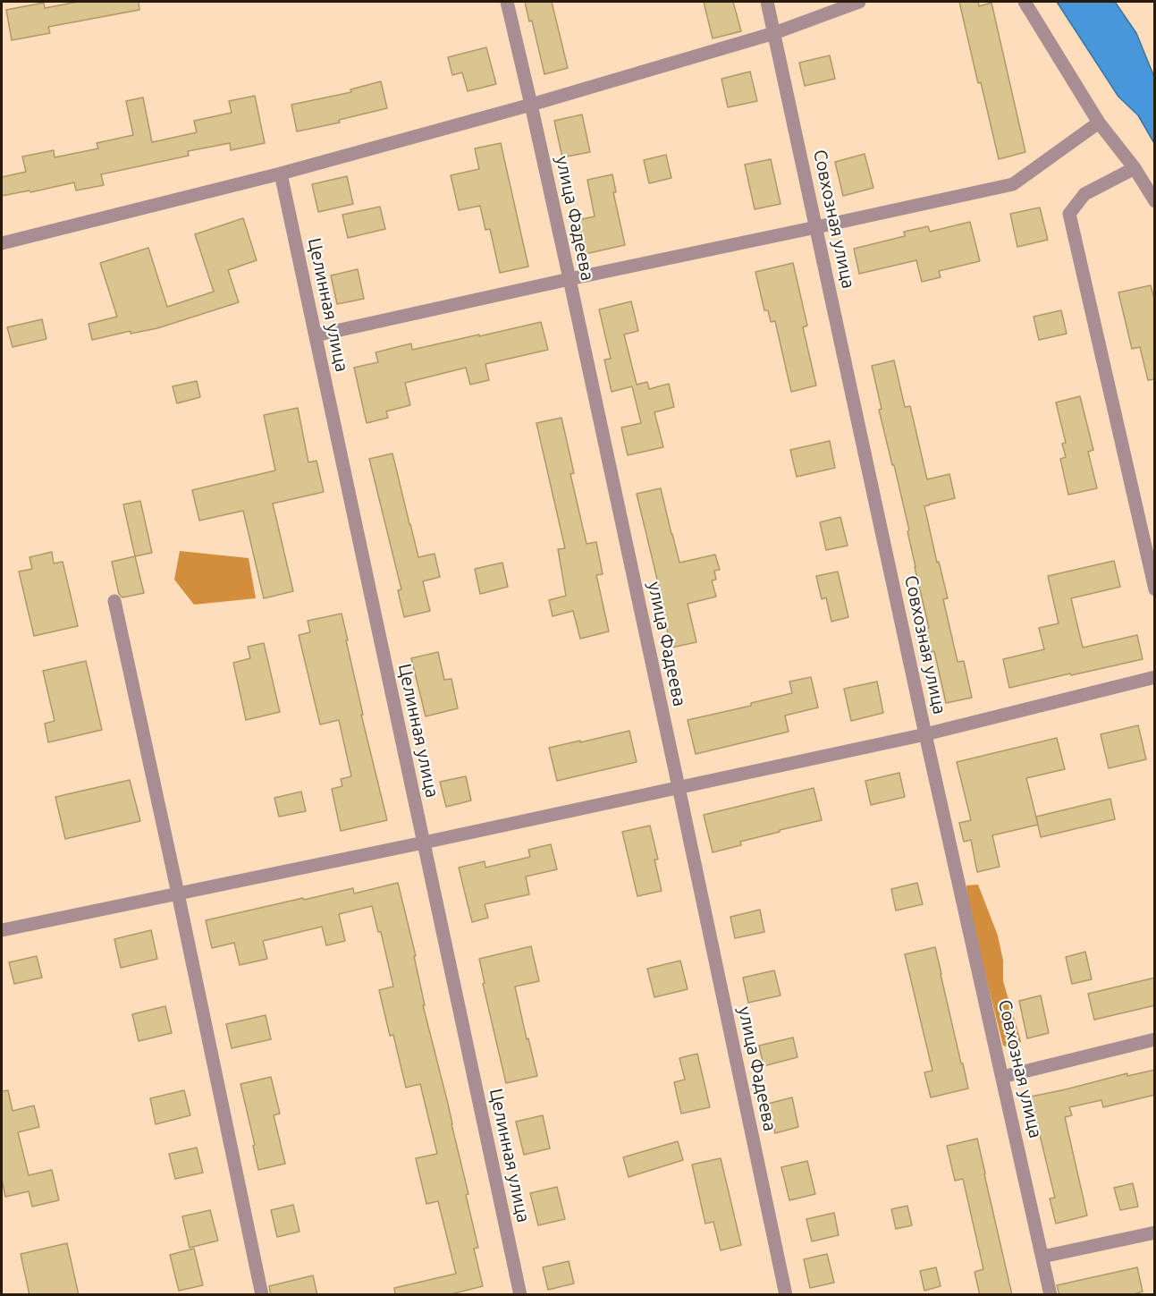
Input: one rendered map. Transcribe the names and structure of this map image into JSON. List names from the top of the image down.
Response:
{
  "streets": {
    "street": ["улица Фадеева", "Совхозная улица", "Целинная улица"]
  }
}
